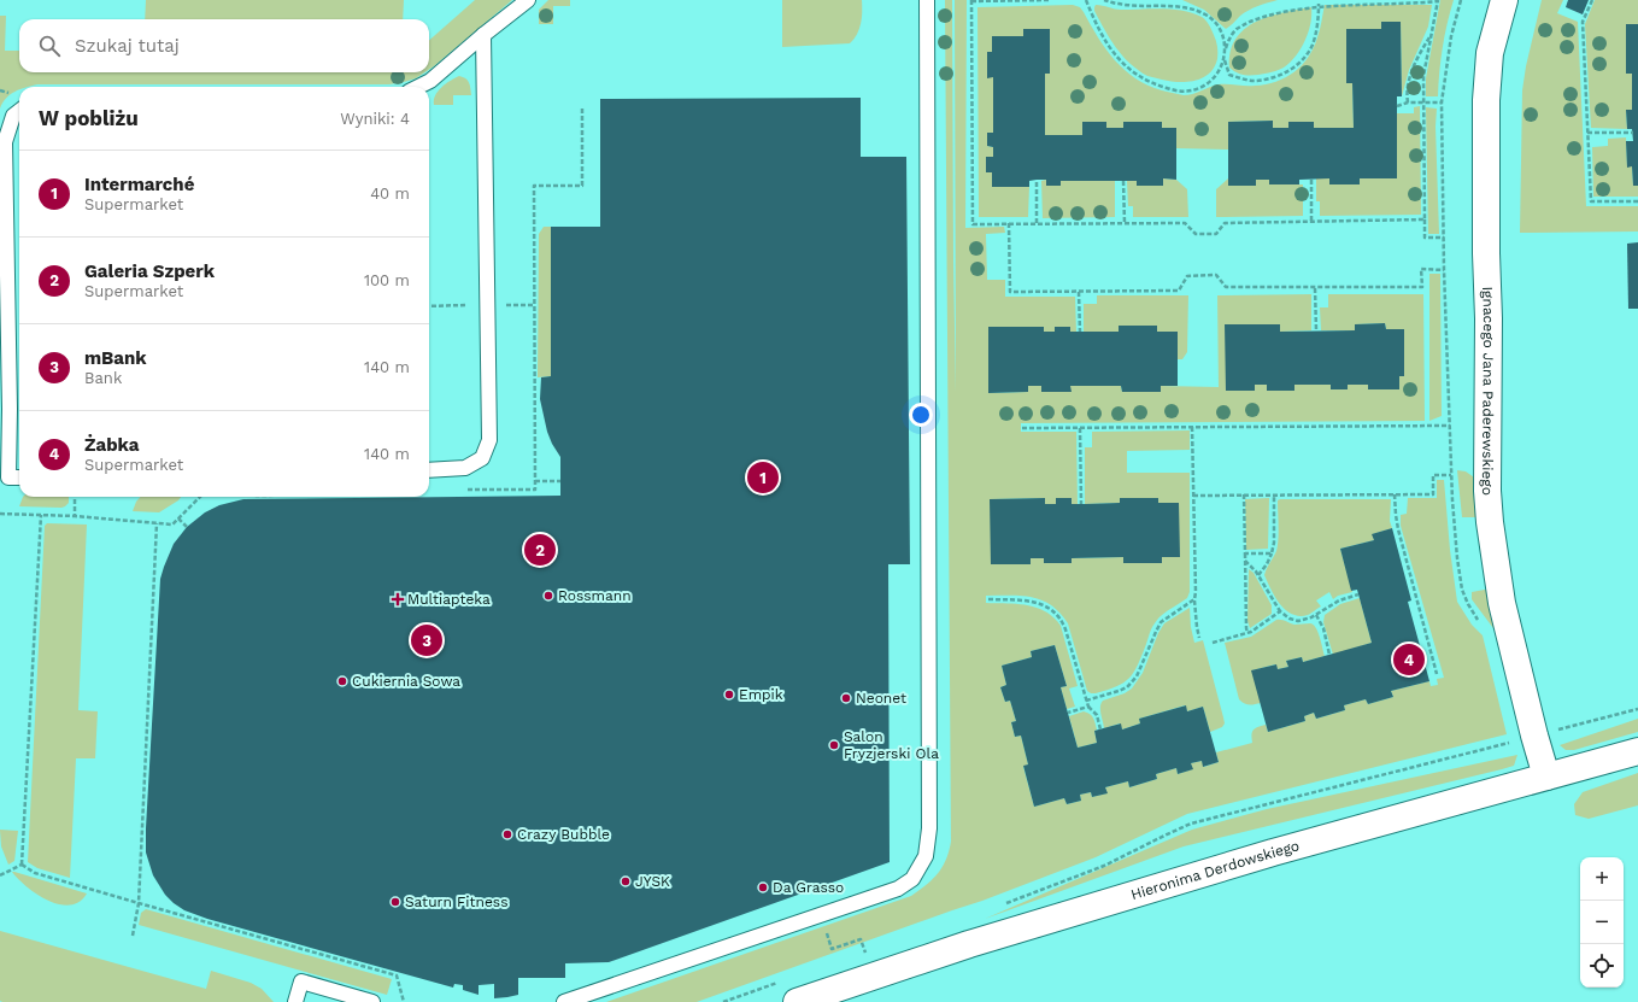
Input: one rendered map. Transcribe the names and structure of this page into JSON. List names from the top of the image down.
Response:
{
  "streets": {
    "main road": ["Ignacego Jana Paderewskiego", "Hieronima Derdowskiego"]
  },
  "crossings": [
    ["Ignacego Jana Paderewskiego", "Hieronima Derdowskiego"]
  ],
  "places": {
    "other": [
      "Rossmann",
      "Cukiernia Sowa",
      "Empik",
      "Neonet",
      "Salon Fryzjerski Ola",
      "Crazy Bubble",
      "JYSK",
      "Da Grasso",
      "Saturn Fitness"
    ],
    "health": ["Multiapteka"]
  },
  "page": {
    "search": "Szukaj tutaj",
    "heading": ["W pobliżu", "Wyniki: 4"],
    "list": [
      {
        "mark": "1",
        "name": "Intermarché",
        "note": "Supermarket",
        "value": "40 m"
      },
      {
        "mark": "2",
        "name": "Galeria Szperk",
        "note": "Supermarket",
        "value": "100 m"
      },
      {
        "mark": "3",
        "name": "mBank",
        "note": "Bank",
        "value": "140 m"
      },
      {
        "mark": "4",
        "name": "Żabka",
        "note": "Supermarket",
        "value": "140 m"
      }
    ],
    "pins": [
      "1",
      "2",
      "3",
      "4"
    ],
    "map_buttons": ["+", "−"]
  }
}
